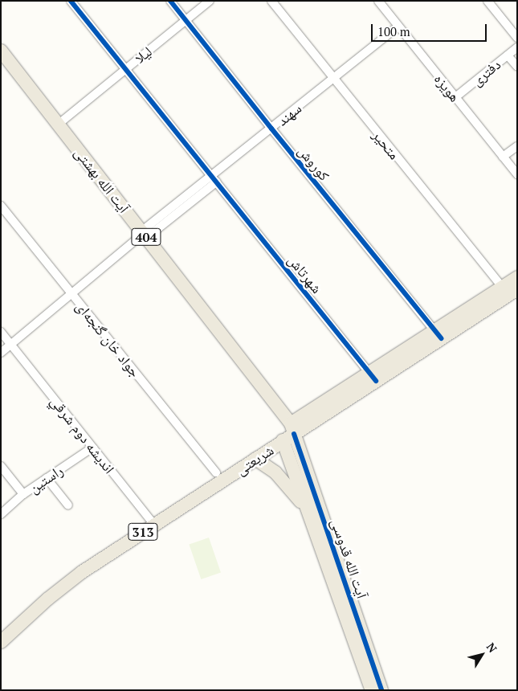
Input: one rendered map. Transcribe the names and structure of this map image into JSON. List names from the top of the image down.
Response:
{
  "streets": {
    "main road": [
      "آیت الله بهشتی",
      "404",
      "شریعتی",
      "313",
      "آیت الله قدوسی"
    ],
    "street": [
      "لیلا",
      "دفتری",
      "هویزه",
      "سهند",
      "متحیر",
      "کوروش",
      "شهرتاش",
      "جواد خان گنجه‌ای",
      "انديشه دوم شرقي",
      "راستین"
    ]
  },
  "crossings": [
    ["لیلا", "کوروش"],
    ["لیلا", "آیت الله بهشتی"],
    ["لیلا", "شهرتاش"],
    ["دفتری", "هویزه"],
    ["هویزه", "سهند"],
    ["سهند", "متحیر"],
    ["سهند", "کوروش"],
    ["سهند", "آیت الله بهشتی"],
    ["سهند", "شهرتاش"],
    ["سهند", "جواد خان گنجه‌ای"],
    ["سهند", "انديشه دوم شرقي"],
    ["متحیر", "شریعتی"],
    ["کوروش", "شریعتی"],
    ["آیت الله بهشتی", "شریعتی"],
    ["آیت الله بهشتی", "آیت الله قدوسی"],
    ["شهرتاش", "شریعتی"],
    ["جواد خان گنجه‌ای", "شریعتی"],
    ["انديشه دوم شرقي", "شریعتی"],
    ["انديشه دوم شرقي", "راستین"],
    ["شریعتی", "آیت الله قدوسی"]
  ],
  "scale_bar": "100 m",
  "north": "top right"
}
